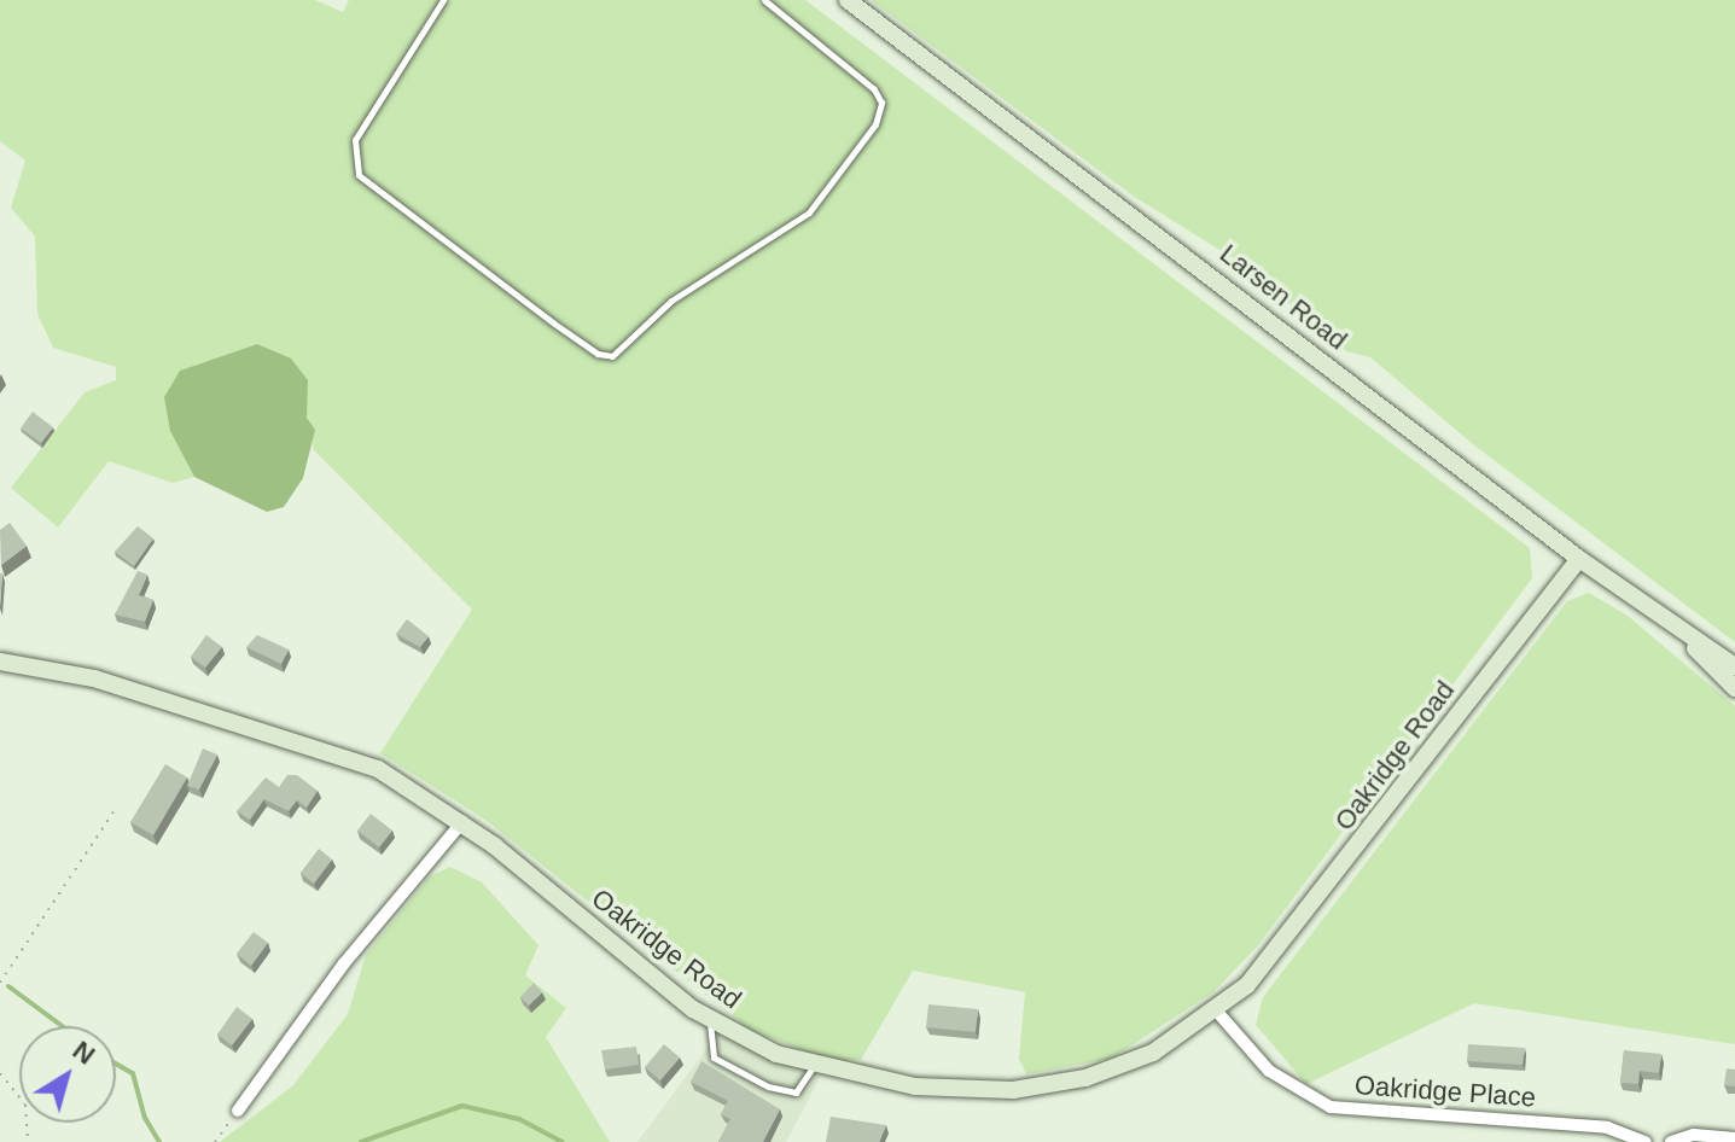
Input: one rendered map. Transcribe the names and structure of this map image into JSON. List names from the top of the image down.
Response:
{
  "streets": {
    "street": ["Larsen Road", "Oakridge Road", "Oakridge Place"]
  },
  "crossings": [
    ["Larsen Road", "Oakridge Road"],
    ["Oakridge Road", "Oakridge Place"]
  ],
  "north": "top right"
}
